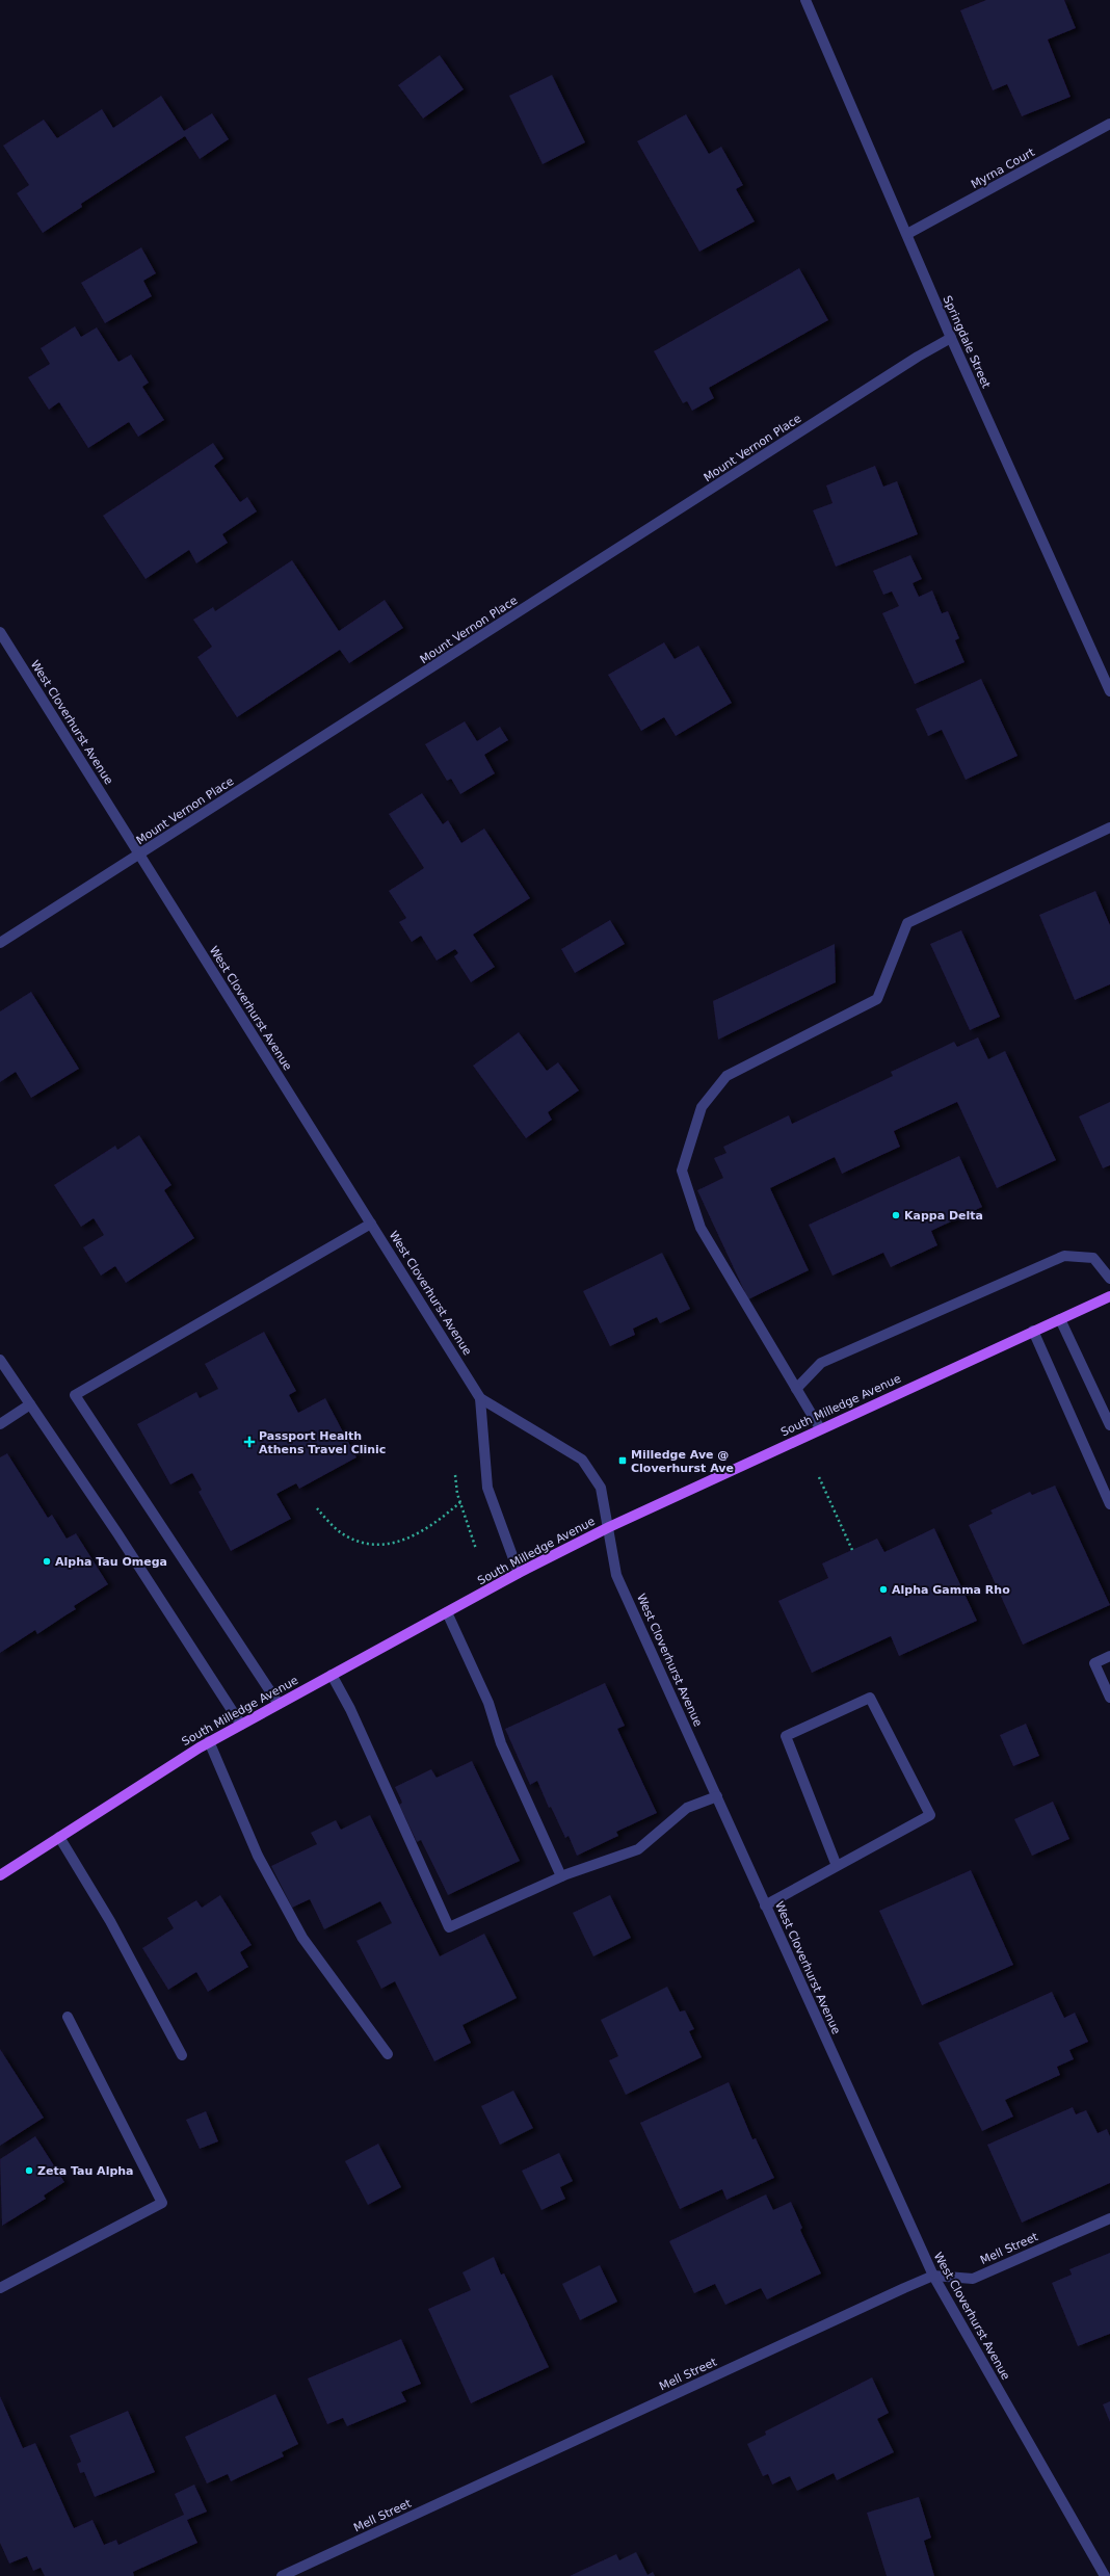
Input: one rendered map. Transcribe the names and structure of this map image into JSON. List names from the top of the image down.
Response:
{
  "streets": {
    "main road": ["South Milledge Avenue"],
    "street": [
      "Myrna Court",
      "Springdale Street",
      "Mount Vernon Place",
      "West Cloverhurst Avenue",
      "Mell Street"
    ]
  },
  "crossings": [
    ["Myrna Court", "Springdale Street"],
    ["Springdale Street", "Mount Vernon Place"],
    ["Mount Vernon Place", "West Cloverhurst Avenue"],
    ["West Cloverhurst Avenue", "South Milledge Avenue"],
    ["West Cloverhurst Avenue", "Mell Street"]
  ],
  "places": {
    "other": [
      "Kappa Delta",
      "Alpha Tau Omega",
      "Alpha Gamma Rho",
      "Zeta Tau Alpha"
    ],
    "health": ["Passport Health Athens Travel Clinic"],
    "transit": ["Milledge Ave @ Cloverhurst Ave"]
  }
}
